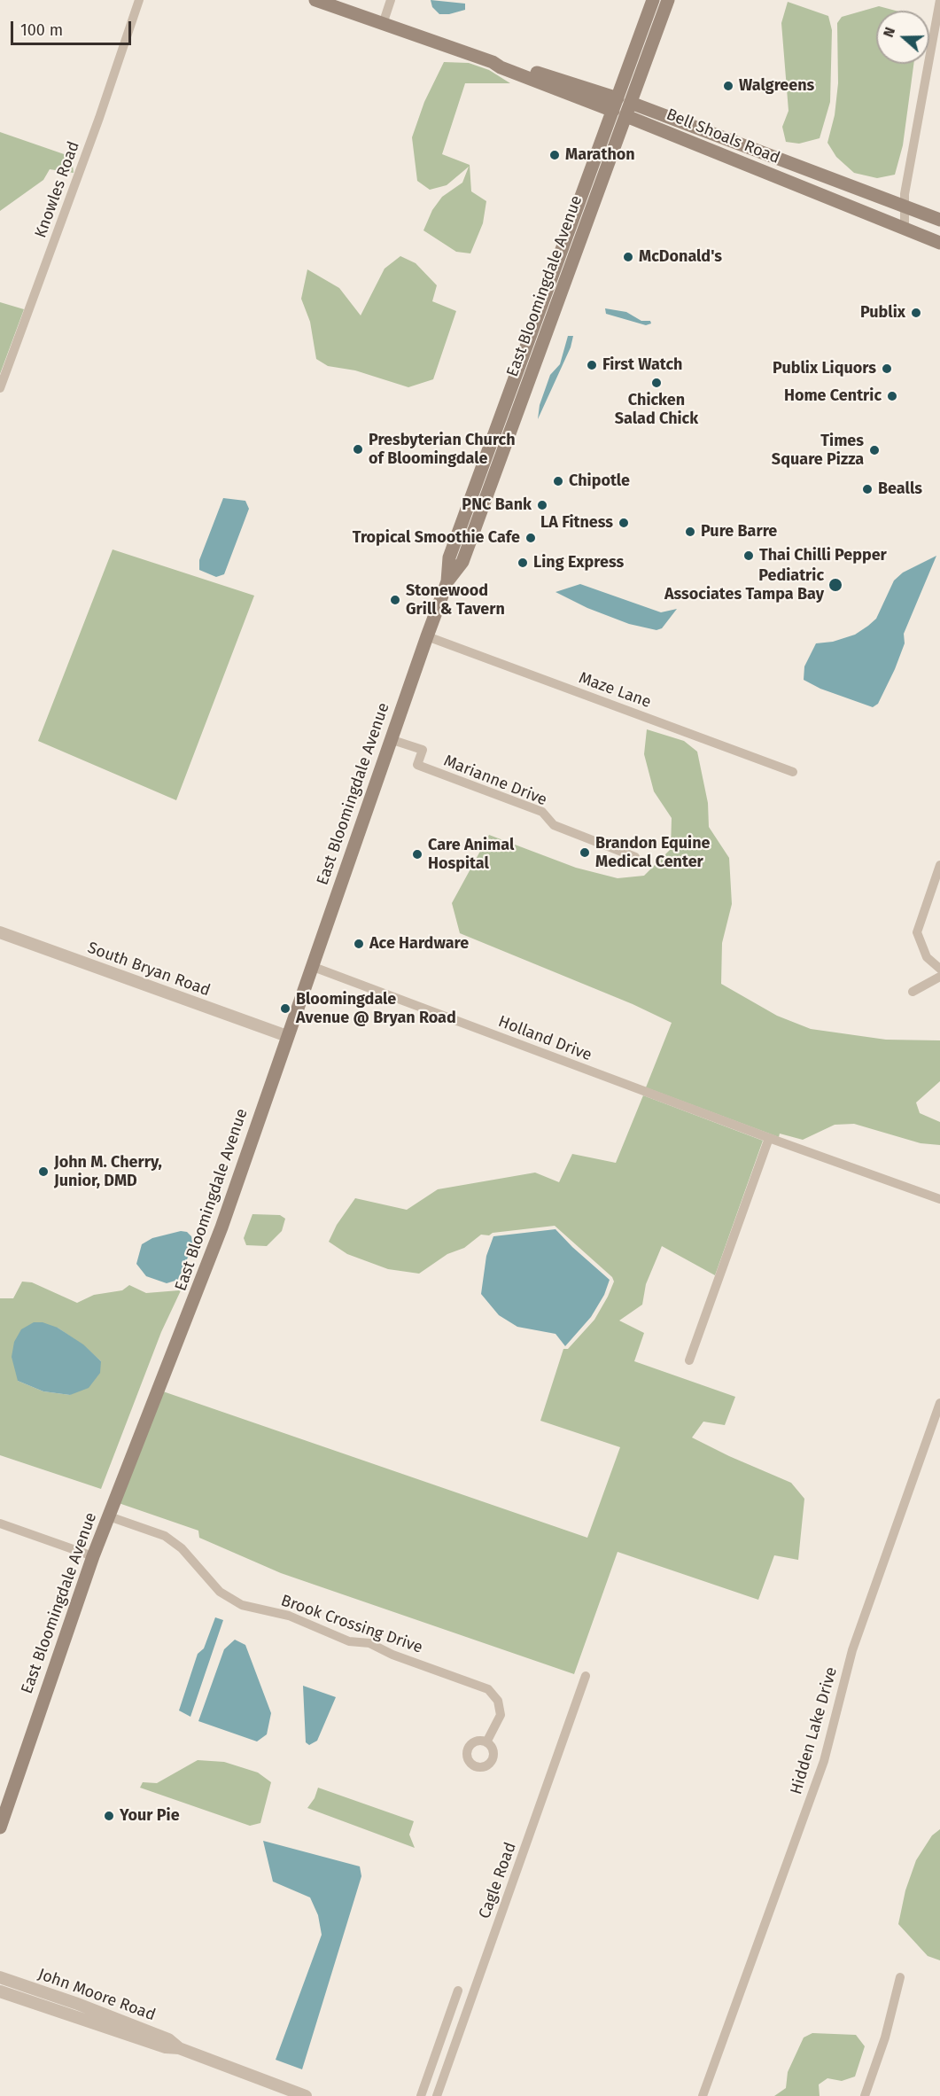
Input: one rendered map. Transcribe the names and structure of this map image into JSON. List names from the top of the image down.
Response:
{
  "streets": {
    "main road": ["Bell Shoals Road", "East Bloomingdale Avenue"],
    "street": [
      "Knowles Road",
      "Maze Lane",
      "Marianne Drive",
      "South Bryan Road",
      "Holland Drive",
      "Brook Crossing Drive",
      "Hidden Lake Drive",
      "Cagle Road",
      "John Moore Road"
    ]
  },
  "crossings": [
    ["Bell Shoals Road", "East Bloomingdale Avenue"],
    ["East Bloomingdale Avenue", "Maze Lane"],
    ["East Bloomingdale Avenue", "Marianne Drive"],
    ["East Bloomingdale Avenue", "South Bryan Road"],
    ["East Bloomingdale Avenue", "Holland Drive"],
    ["East Bloomingdale Avenue", "Brook Crossing Drive"]
  ],
  "places": [
    "Walgreens",
    "Marathon",
    "McDonald's",
    "Publix",
    "First Watch",
    "Publix Liquors",
    "Chicken Salad Chick",
    "Home Centric",
    "Presbyterian Church of Bloomingdale",
    "Times Square Pizza",
    "Chipotle",
    "Bealls",
    "PNC Bank",
    "LA Fitness",
    "Pure Barre",
    "Tropical Smoothie Cafe",
    "Thai Chilli Pepper",
    "Ling Express",
    "Pediatric Associates Tampa Bay",
    "Stonewood Grill & Tavern",
    "Brandon Equine Medical Center",
    "Care Animal Hospital",
    "Ace Hardware",
    "Bloomingdale Avenue @ Bryan Road",
    "John M. Cherry, Junior, DMD",
    "Your Pie"
  ],
  "scale_bar": "100 m",
  "north": "left"
}
